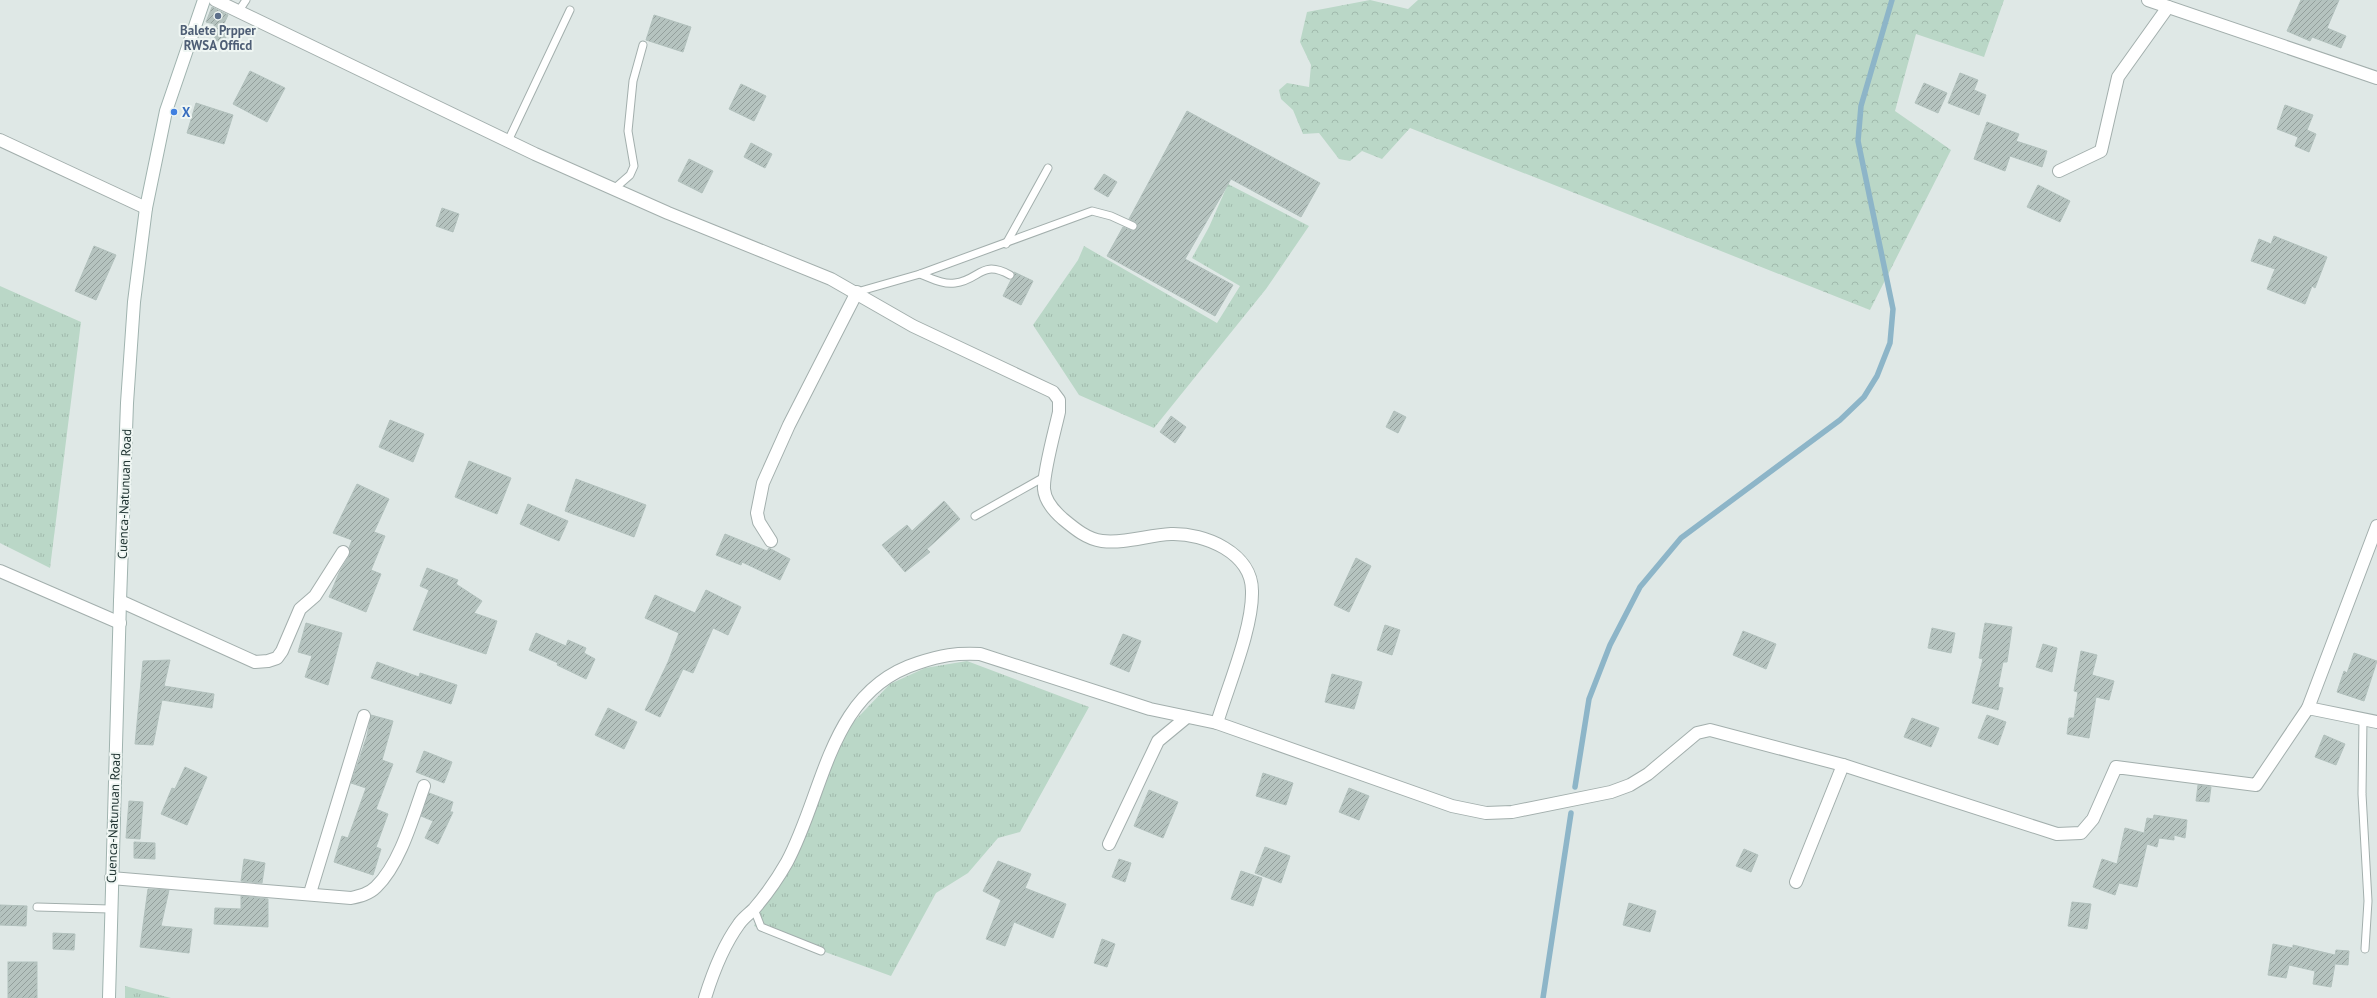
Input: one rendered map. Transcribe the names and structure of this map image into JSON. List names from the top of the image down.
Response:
{
  "streets": {
    "street": ["Cuenca-Natunuan Road"]
  },
  "places": ["Balete Prpper RWSA Officd", "X"]
}
